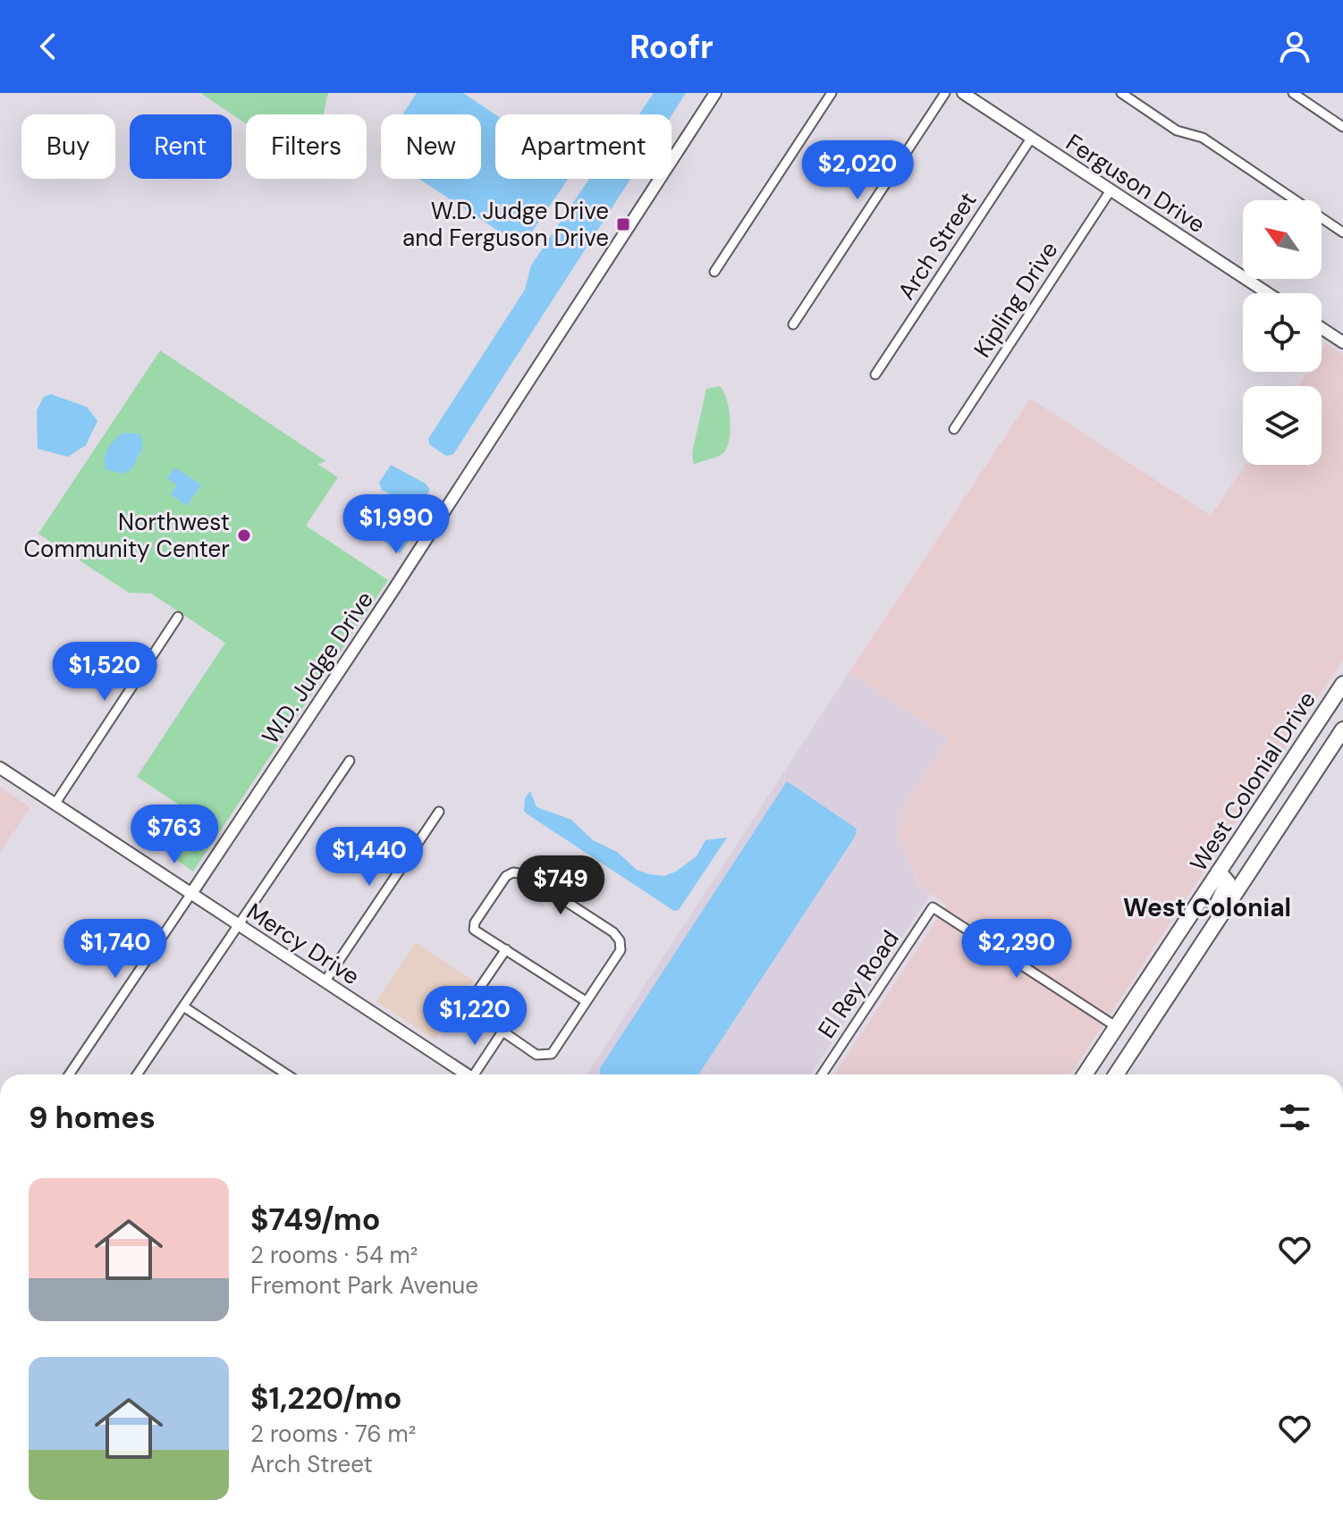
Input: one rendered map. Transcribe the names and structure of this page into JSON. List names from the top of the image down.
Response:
{
  "streets": {
    "highway": ["West Colonial Drive"],
    "street": [
      "Ferguson Drive",
      "Arch Street",
      "Kipling Drive",
      "W.D. Judge Drive",
      "Mercy Drive",
      "El Rey Road"
    ]
  },
  "crossings": [
    ["Ferguson Drive", "Arch Street"],
    ["Ferguson Drive", "Kipling Drive"],
    ["W.D. Judge Drive", "Mercy Drive"],
    ["West Colonial Drive", "El Rey Road"]
  ],
  "districts": ["West Colonial"],
  "places": {
    "transit": ["W.D. Judge Drive and Ferguson Drive"],
    "other": ["Northwest Community Center"]
  },
  "north": "top left",
  "page": {
    "header": "Roofr",
    "chip": [
      "Buy",
      "Rent",
      "Filters",
      "New",
      "Apartment"
    ],
    "price": [
      "$2,020",
      "$1,990",
      "$1,520",
      "$763",
      "$1,440",
      "$749",
      "$1,740",
      "$2,290",
      "$1,220"
    ],
    "heading": "9 homes",
    "list": [
      {
        "name": "$749/mo",
        "note": "2 rooms · 54 m² · Fremont Park Avenue"
      },
      {
        "name": "$1,220/mo",
        "note": "2 rooms · 76 m² · Arch Street"
      }
    ]
  }
}
